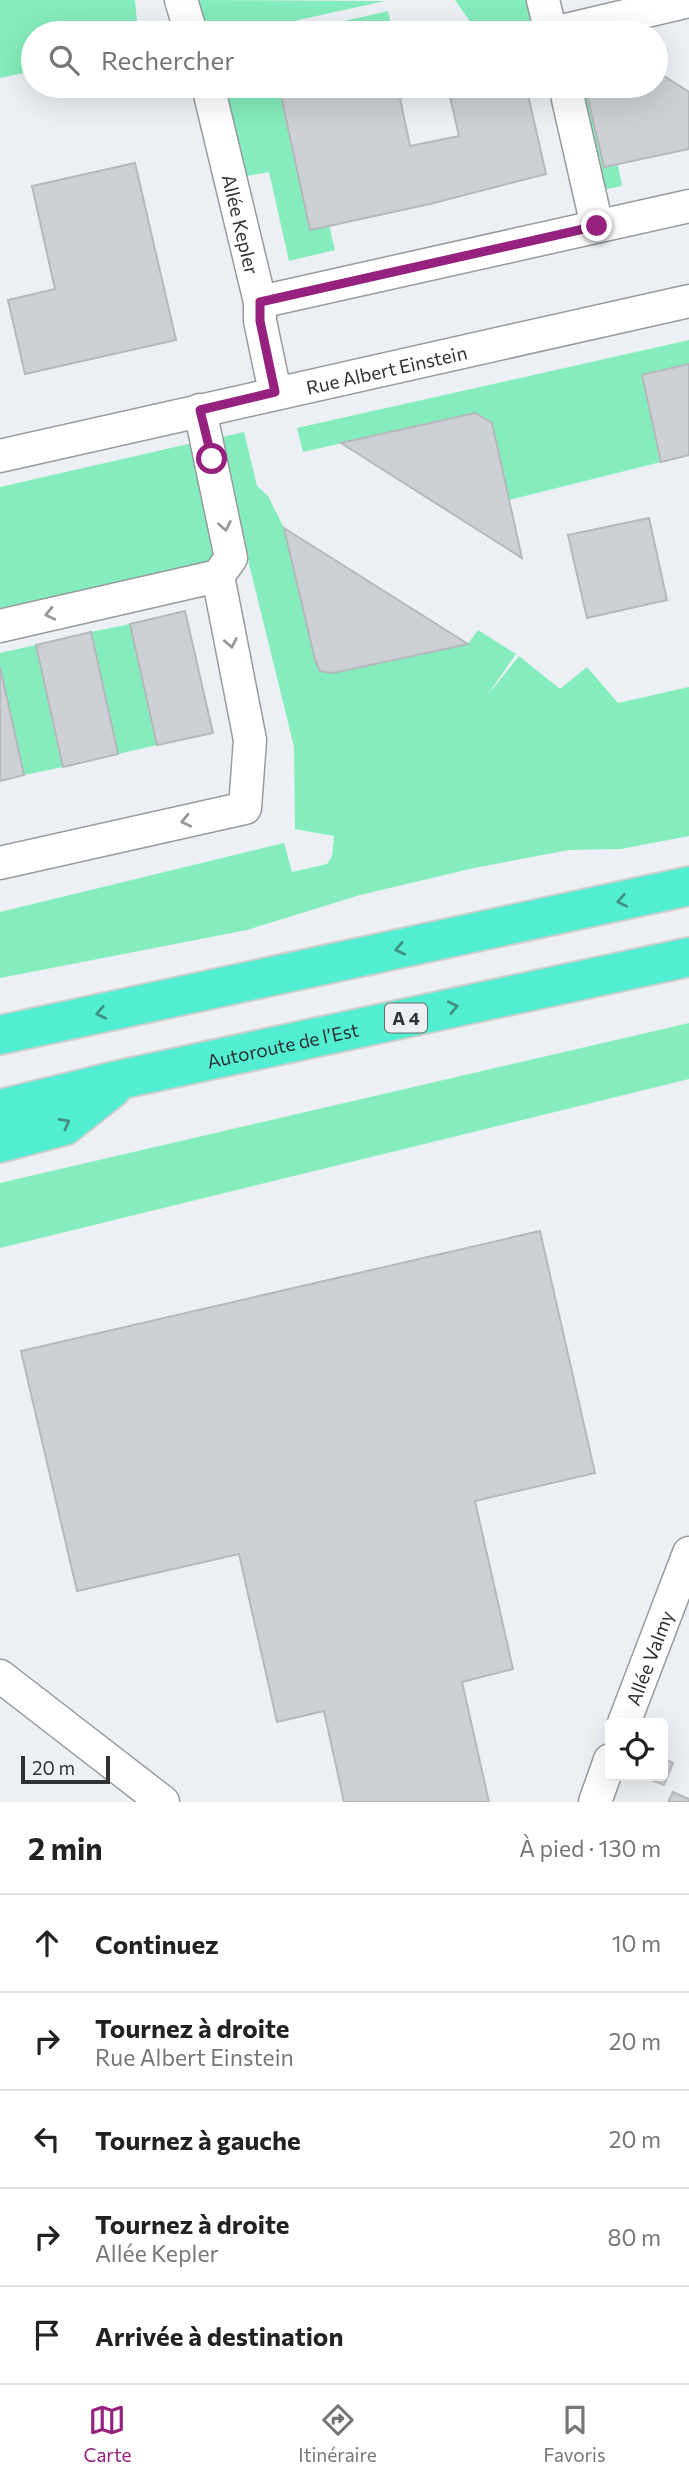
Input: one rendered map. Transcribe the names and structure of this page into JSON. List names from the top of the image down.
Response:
{
  "streets": {
    "highway": ["A 4", "Autoroute de l’Est"],
    "street": ["Allée Kepler", "Rue Albert Einstein", "Allée Valmy"]
  },
  "crossings": [
    ["Allée Kepler", "Rue Albert Einstein"]
  ],
  "scale_bar": "20 m",
  "page": {
    "search": "Rechercher",
    "scale": "20 m",
    "heading": ["2 min", "À pied · 130 m"],
    "list": [
      ["Continuez", "10 m"],
      ["Tournez à droite", "Rue Albert Einstein", "20 m"],
      ["Tournez à gauche", "20 m"],
      ["Tournez à droite", "Allée Kepler", "80 m"],
      "Arrivée à destination"
    ],
    "nav": ["Carte", "Itinéraire", "Favoris"]
  }
}
